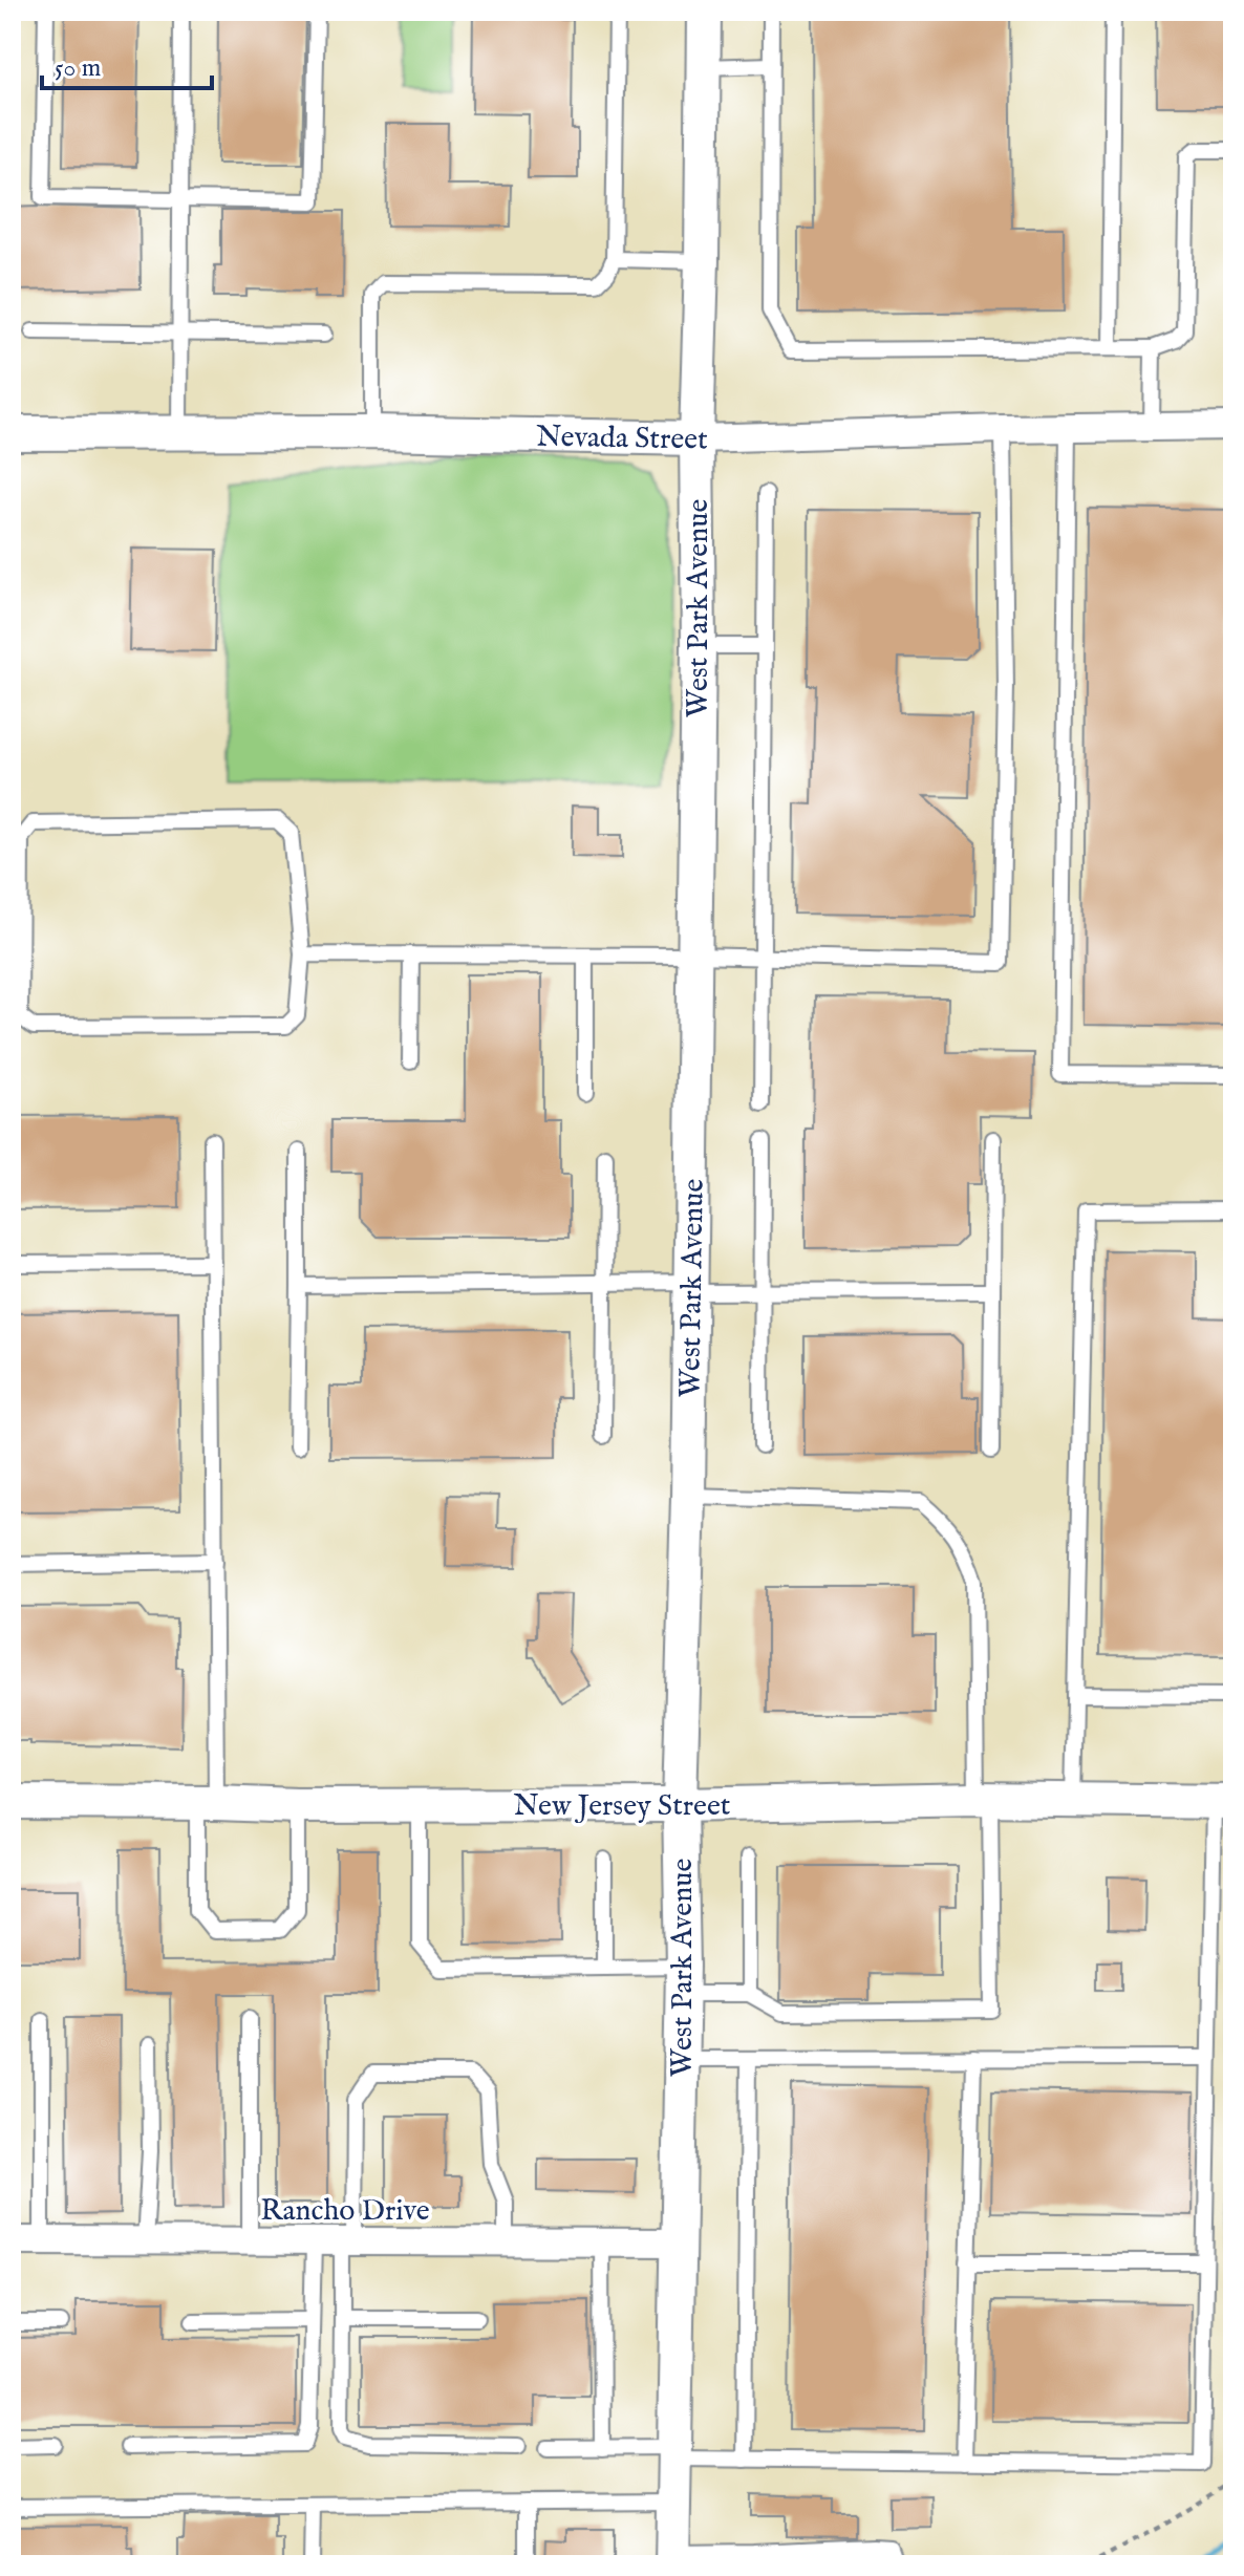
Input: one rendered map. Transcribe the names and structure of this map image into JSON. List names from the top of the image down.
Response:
{
  "streets": {
    "street": [
      "Nevada Street",
      "West Park Avenue",
      "New Jersey Street",
      "Rancho Drive"
    ]
  },
  "crossings": [
    ["Nevada Street", "West Park Avenue"],
    ["West Park Avenue", "New Jersey Street"],
    ["West Park Avenue", "Rancho Drive"]
  ],
  "scale_bar": "50 m"
}
